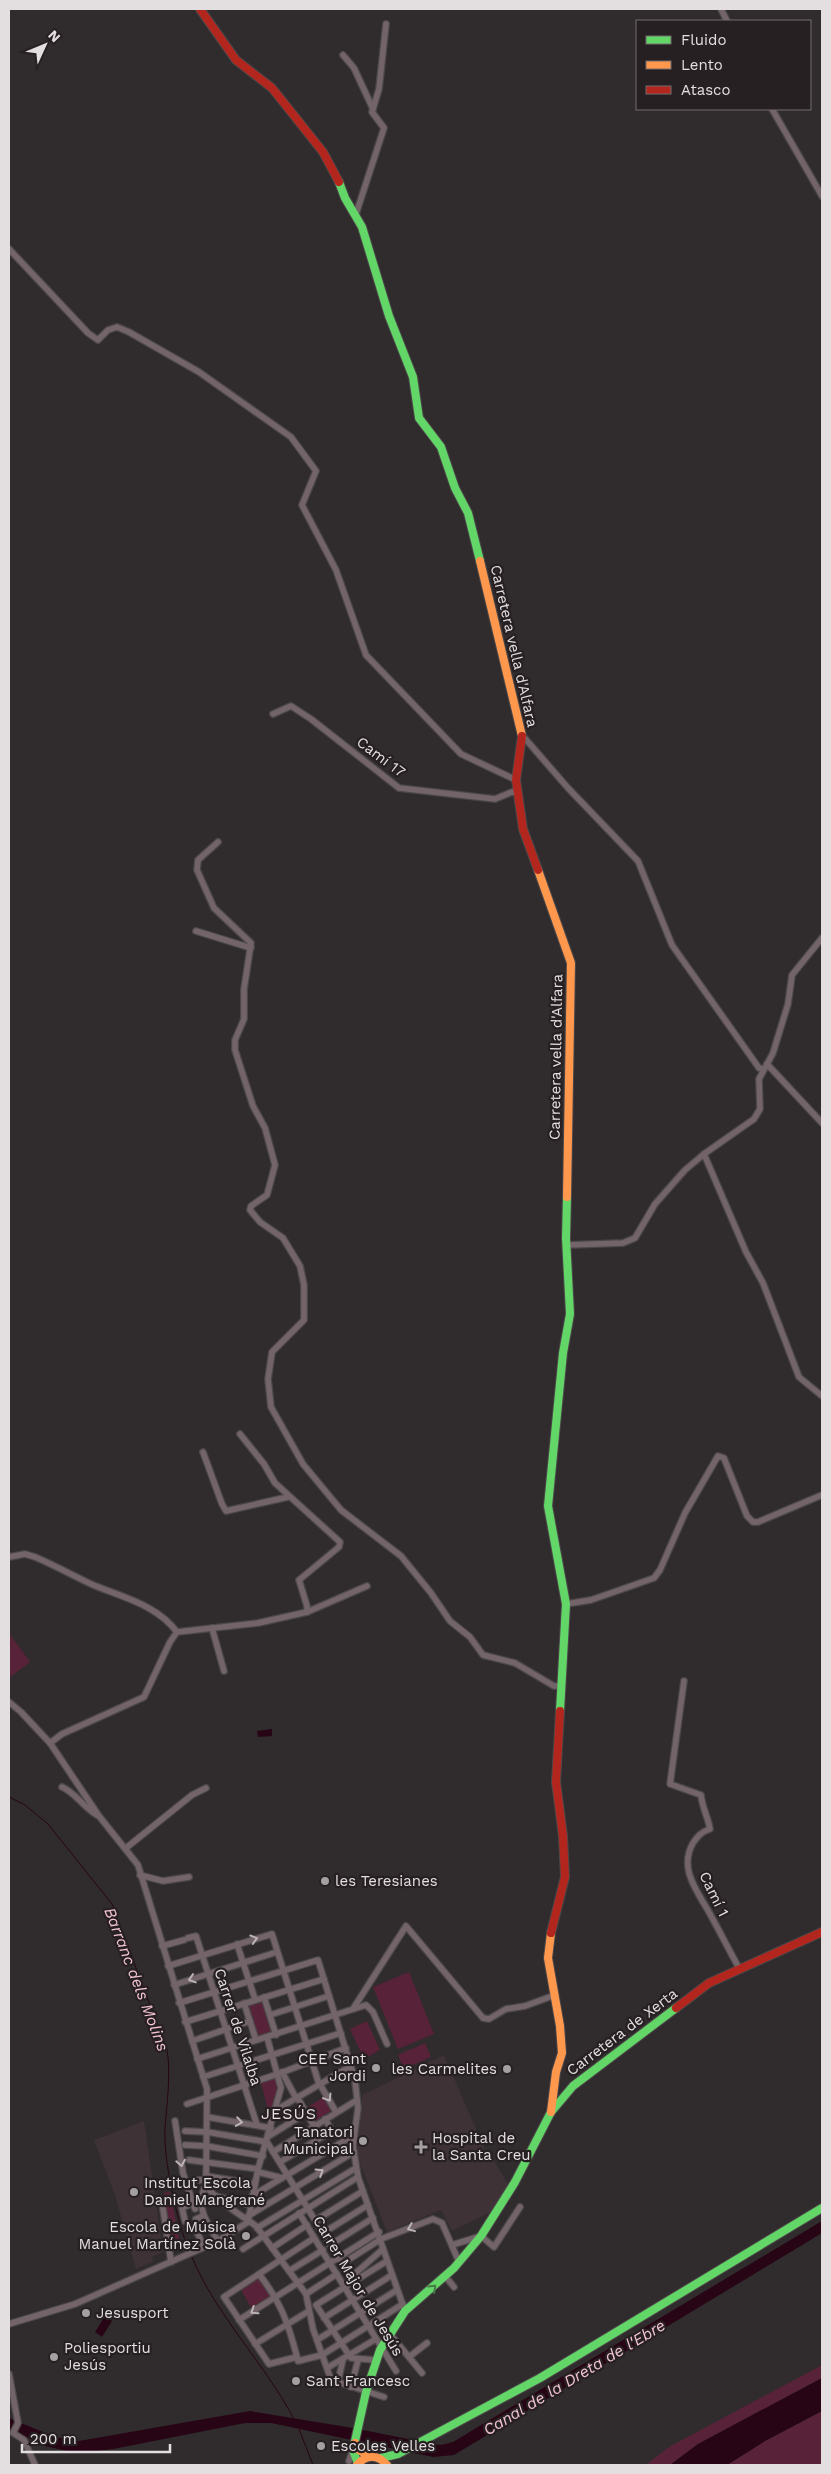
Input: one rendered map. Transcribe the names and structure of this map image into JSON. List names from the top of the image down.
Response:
{
  "streets": {
    "street": [
      "Carretera vella d'Alfara",
      "Camí 17",
      "Camí 1",
      "Carrer de Vilalba",
      "Carretera de Xerta",
      "Carrer Major de Jesús"
    ]
  },
  "crossings": [
    ["Carretera vella d'Alfara", "Camí 17"],
    ["Carretera vella d'Alfara", "Carretera de Xerta"],
    ["Camí 1", "Carretera de Xerta"]
  ],
  "districts": ["JESÚS"],
  "water": ["Barranc dels Molins", "Canal de la Dreta de l'Ebre"],
  "places": {
    "other": [
      "les Teresianes",
      "CEE Sant Jordi",
      "les Carmelites",
      "Tanatori Municipal",
      "Institut Escola Daniel Mangrané",
      "Escola de Música Manuel Martínez Solà",
      "Jesusport",
      "Poliesportiu Jesús",
      "Sant Francesc",
      "Escoles Velles"
    ],
    "health": ["Hospital de la Santa Creu"]
  },
  "legend": ["Fluido", "Lento", "Atasco"],
  "scale_bar": "200 m",
  "north": "top right"
}
